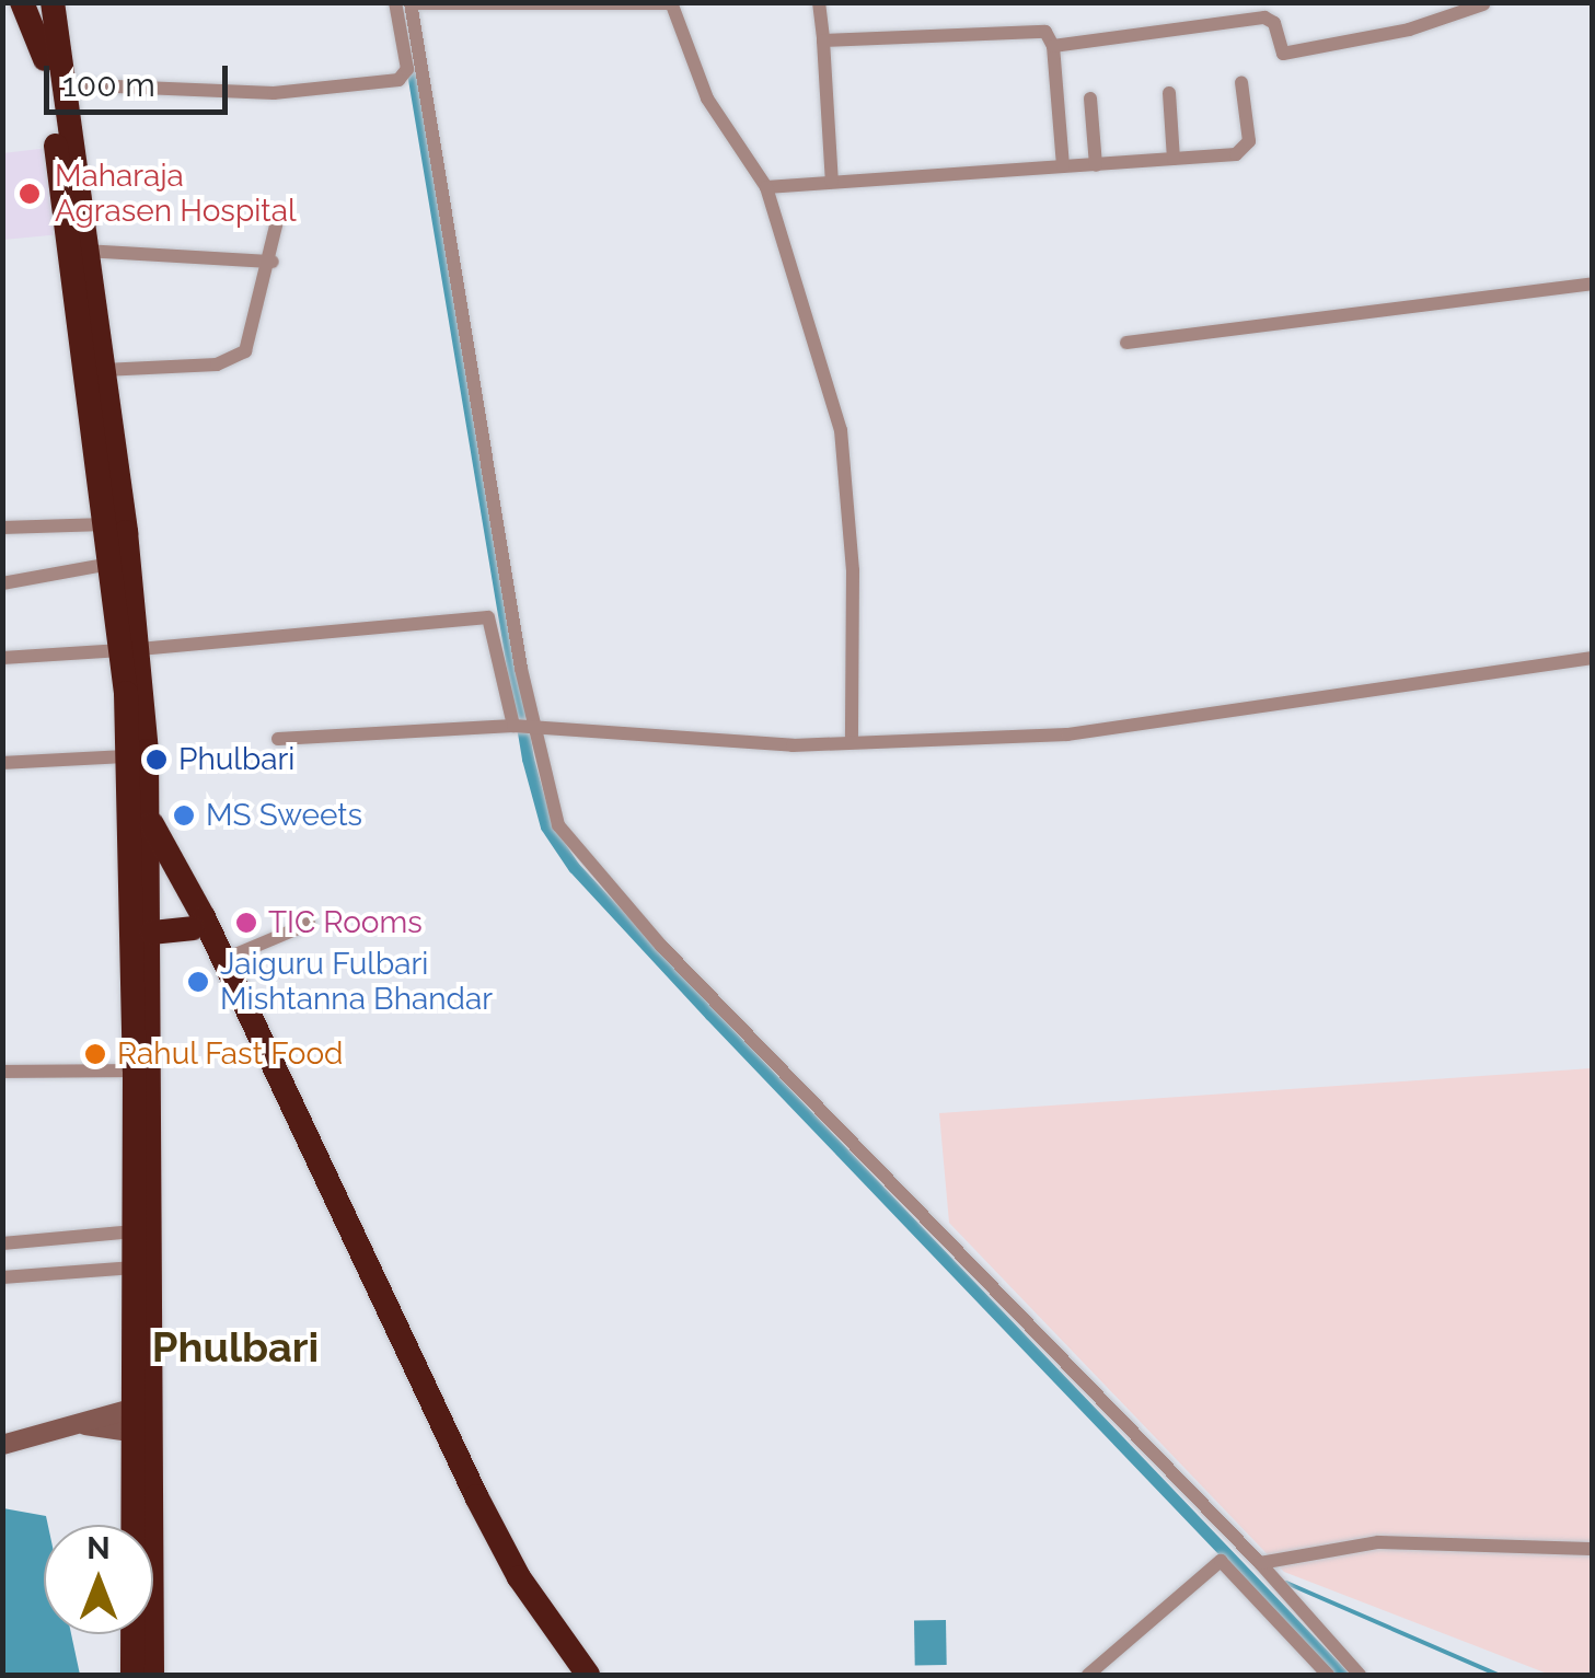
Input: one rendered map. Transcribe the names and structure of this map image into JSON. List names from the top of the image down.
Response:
{
  "districts": ["Phulbari"],
  "places": [
    "Maharaja Agrasen Hospital",
    "Phulbari",
    "MS Sweets",
    "TIC Rooms",
    "Jaiguru Fulbari Mishtanna Bhandar",
    "Rahul Fast Food"
  ],
  "scale_bar": "100 m",
  "north": "top"
}
